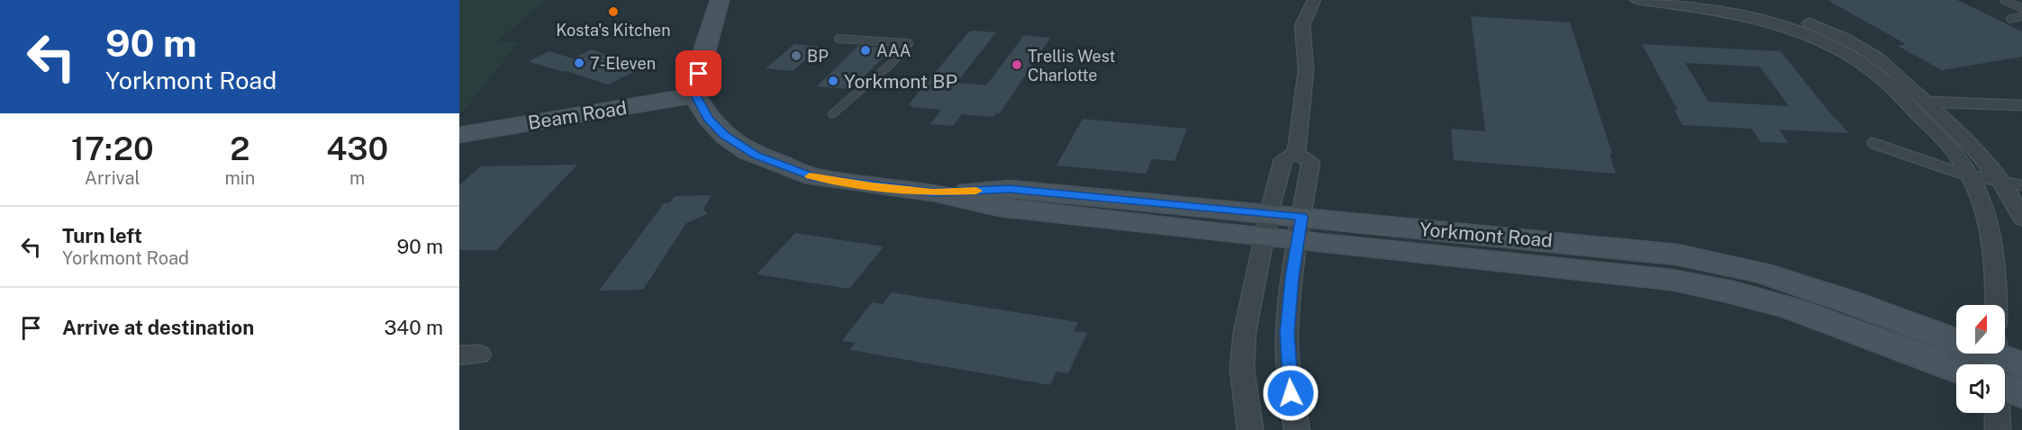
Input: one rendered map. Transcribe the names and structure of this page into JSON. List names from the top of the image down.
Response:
{
  "streets": {
    "street": ["Beam Road", "Yorkmont Road"]
  },
  "crossings": [
    ["Beam Road", "Yorkmont Road"]
  ],
  "places": [
    "Kosta's Kitchen",
    "AAA",
    "BP",
    "7-Eleven",
    "Trellis West Charlotte",
    "Yorkmont BP"
  ],
  "north": "top",
  "page": {
    "turn": ["90 m", "Yorkmont Road"],
    "eta": [
      "17:20",
      "Arrival",
      "2",
      "min",
      "430",
      "m"
    ],
    "list": [
      {
        "name": "Turn left",
        "note": "Yorkmont Road",
        "value": "90 m"
      },
      {
        "name": "Arrive at destination",
        "value": "340 m"
      }
    ]
  }
}
